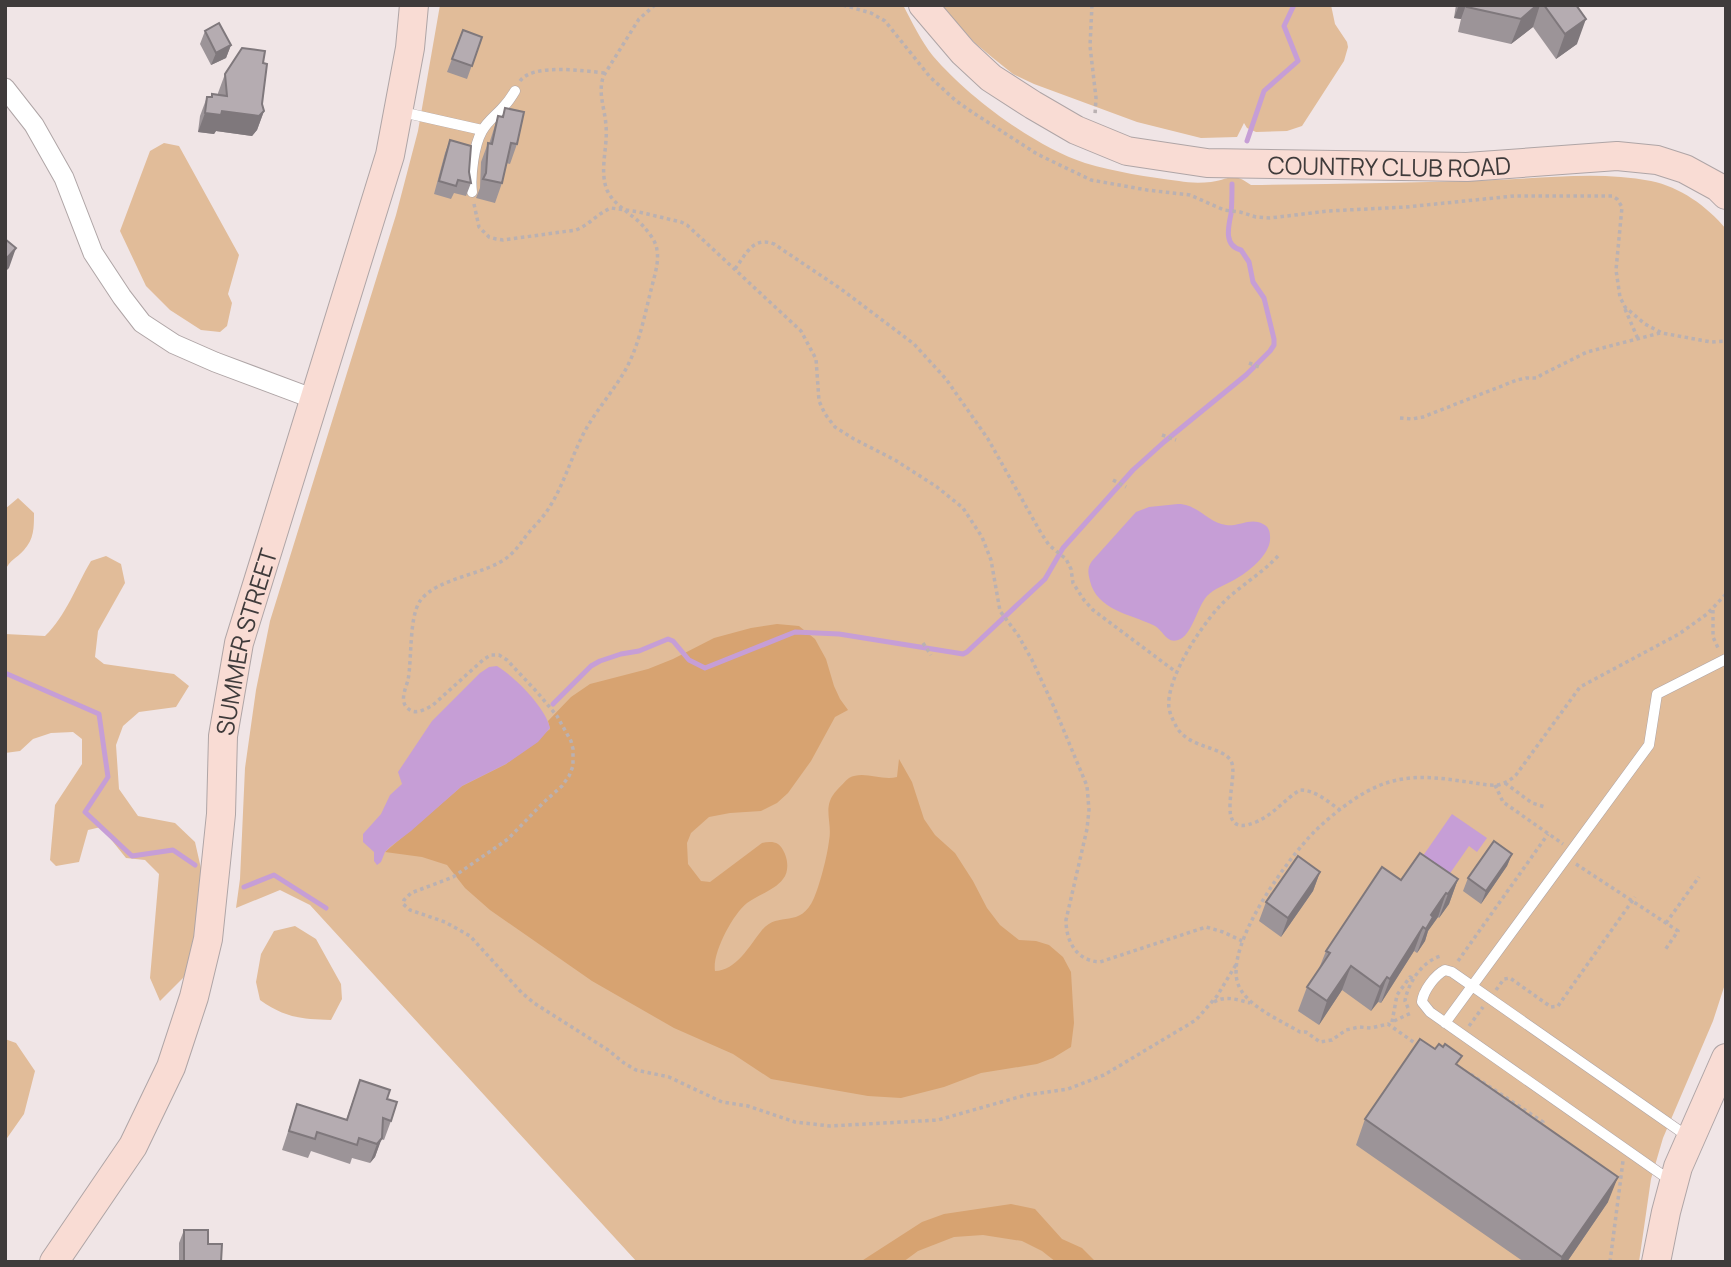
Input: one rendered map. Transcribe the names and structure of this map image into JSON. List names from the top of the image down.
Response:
{
  "streets": {
    "main road": ["COUNTRY CLUB ROAD", "SUMMER STREET"]
  }
}
